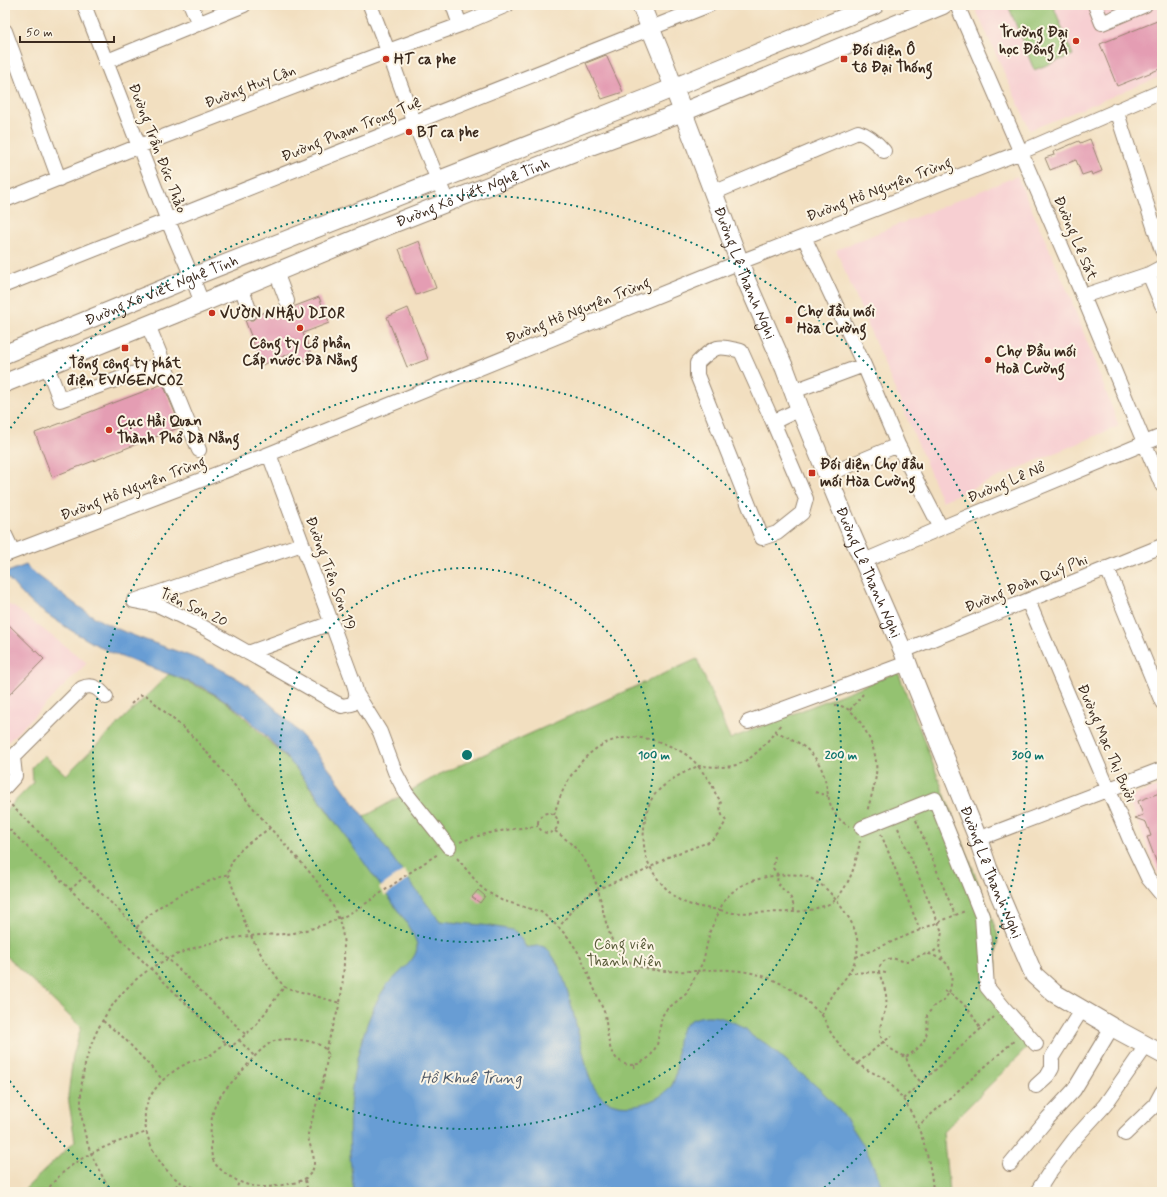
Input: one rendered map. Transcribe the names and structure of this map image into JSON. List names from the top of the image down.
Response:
{
  "streets": {
    "main road": ["Đường Xô Viết Nghệ Tĩnh", "Đường Lê Thanh Nghị"],
    "street": [
      "Đường Huy Cận",
      "Đường Phạm Trọng Tuệ",
      "Đường Trần Đức Thảo",
      "Đường Hồ Nguyên Trừng",
      "Đường Lê Sát",
      "Đường Lê Nổ",
      "Đường Tiên Sơn 19",
      "Đường Đoàn Quý Phi",
      "Tiên Sơn 20",
      "Đường Mạc Thị Bưởi"
    ]
  },
  "crossings": [
    ["Đường Huy Cận", "Đường Trần Đức Thảo"],
    ["Đường Phạm Trọng Tuệ", "Đường Trần Đức Thảo"],
    ["Đường Phạm Trọng Tuệ", "Đường Lê Thanh Nghị"],
    ["Đường Trần Đức Thảo", "Đường Xô Viết Nghệ Tĩnh"],
    ["Đường Hồ Nguyên Trừng", "Đường Lê Sát"],
    ["Đường Hồ Nguyên Trừng", "Đường Lê Thanh Nghị"],
    ["Đường Hồ Nguyên Trừng", "Đường Tiên Sơn 19"],
    ["Đường Xô Viết Nghệ Tĩnh", "Đường Lê Thanh Nghị"],
    ["Đường Lê Sát", "Đường Lê Nổ"],
    ["Đường Lê Thanh Nghị", "Đường Lê Nổ"],
    ["Đường Lê Thanh Nghị", "Đường Đoàn Quý Phi"],
    ["Đường Tiên Sơn 19", "Tiên Sơn 20"],
    ["Đường Đoàn Quý Phi", "Đường Mạc Thị Bưởi"]
  ],
  "water": ["Hồ Khuê Trung"],
  "parks": ["Công viên Thanh Niên"],
  "places": {
    "other": [
      "Trường Đại học Đông Á",
      "HT ca phe",
      "BT ca phe",
      "VƯỜN NHẬU DIOR",
      "Công ty Cổ phần Cấp nước Đà Nẵng",
      "Chợ Đầu mối Hoà Cường",
      "Cục Hẳi Quan Thành Phổ Dà Nẵng"
    ],
    "transit": [
      "Đối diện Ô tô Đại Thống",
      "Chợ đầu mối Hòa Cường",
      "Tổng công ty phát điện EVNGENCO2",
      "Đối diện Chợ đầu mối Hòa Cường"
    ]
  },
  "scale_bar": "50 m",
  "rings": ["100 m", "200 m", "300 m"]
}
